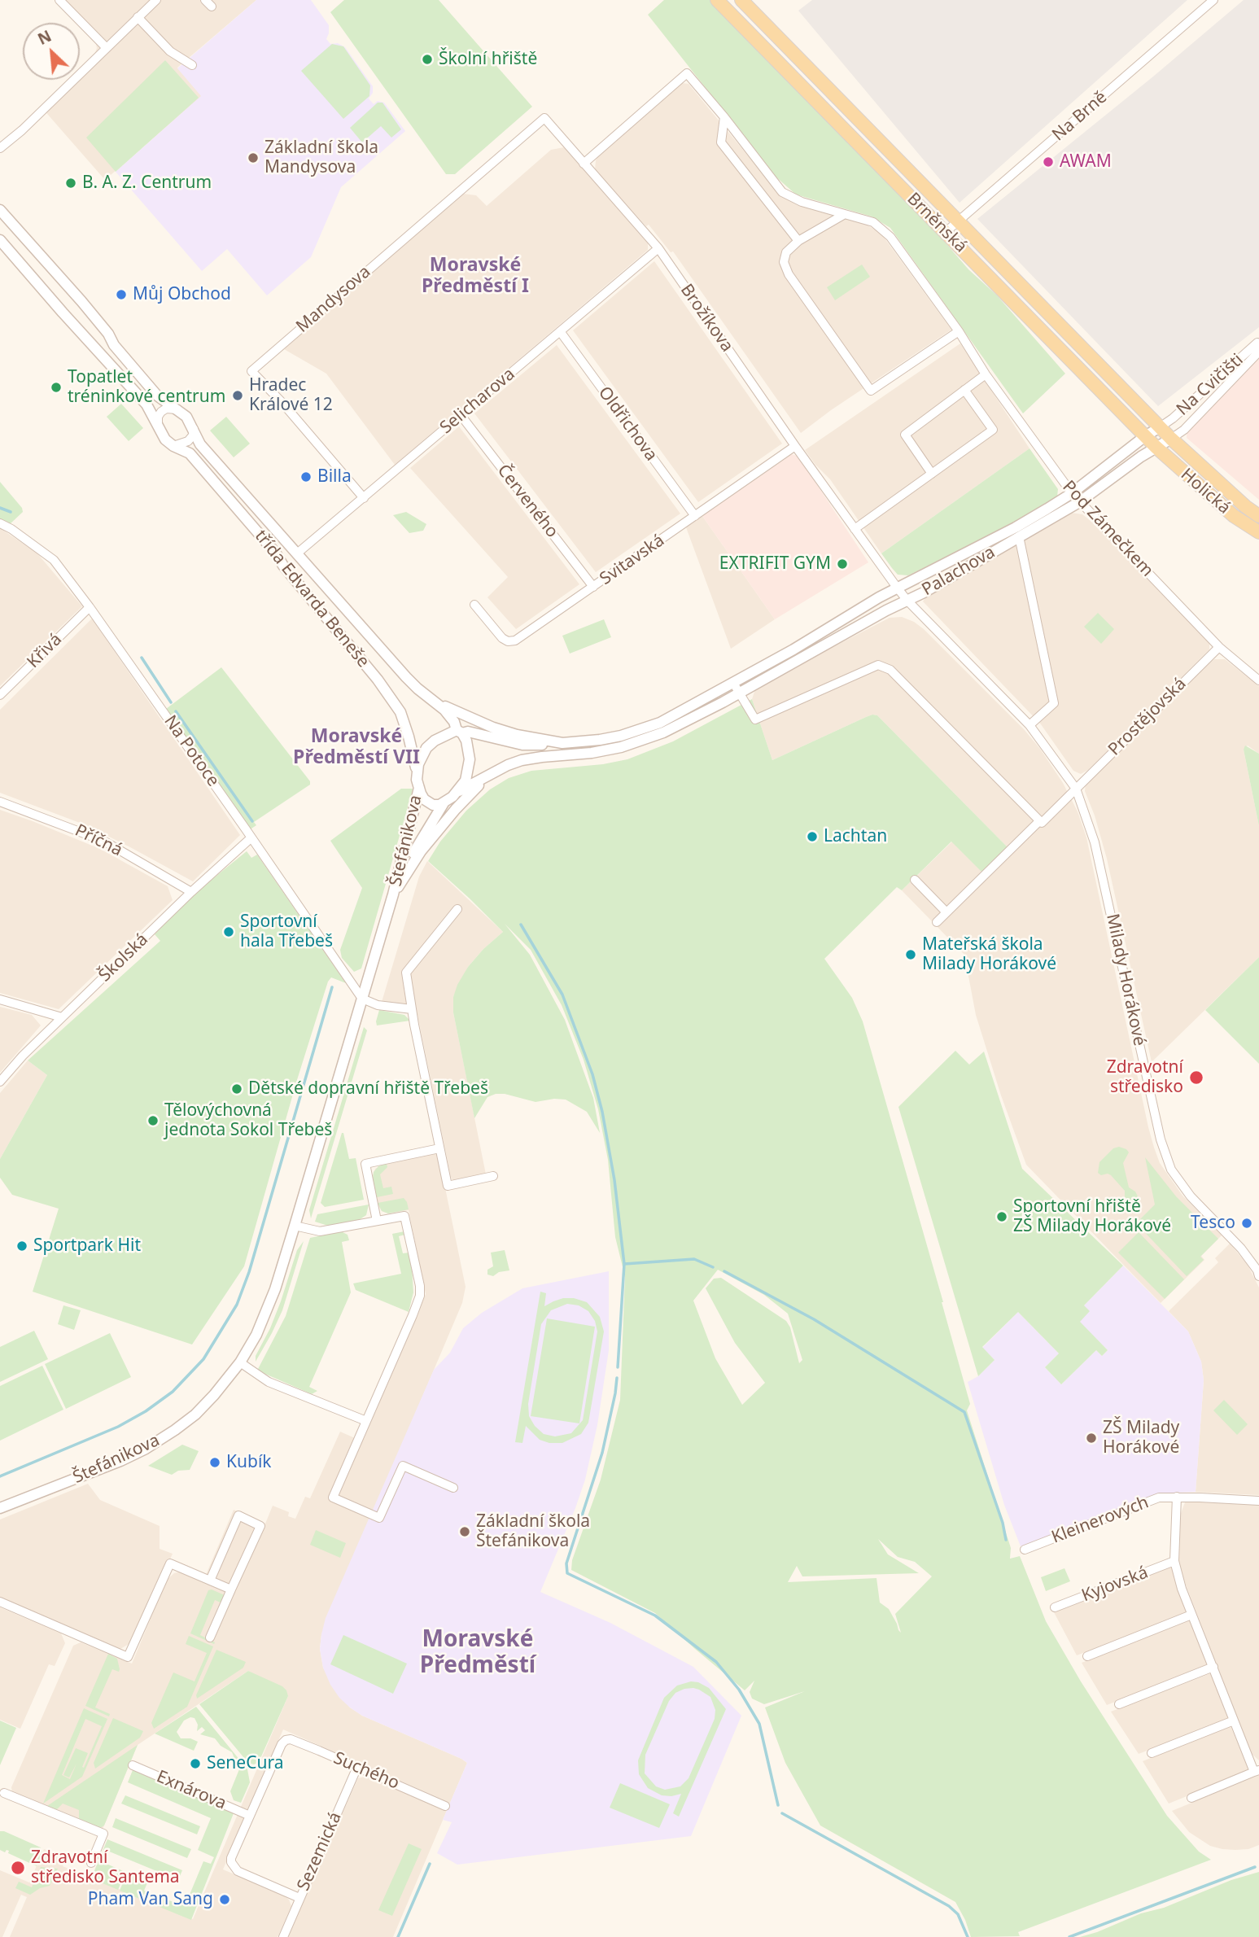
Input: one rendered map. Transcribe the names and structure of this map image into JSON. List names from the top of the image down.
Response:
{
  "streets": {
    "main road": ["Brněnská", "Holická"],
    "street": [
      "Na Brně",
      "Mandysova",
      "Brožíkova",
      "Na Cvičišti",
      "Selicharova",
      "Oldřichova",
      "Červeného",
      "Pod Zámečkem",
      "Svitavská",
      "Palachova",
      "třída Edvarda Beneše",
      "Křivá",
      "Prostějovská",
      "Na Potoce",
      "Příčná",
      "Štefánikova",
      "Školská",
      "Milady Horákové",
      "Kleinerových",
      "Kyjovská",
      "Suchého",
      "Exnárova",
      "Sezemická"
    ]
  },
  "crossings": [
    ["Na Brně", "Brněnská"],
    ["Brněnská", "Na Cvičišti"],
    ["Brněnská", "Holická"],
    ["Brněnská", "Palachova"],
    ["Mandysova", "Brožíkova"],
    ["Mandysova", "Selicharova"],
    ["Brožíkova", "Selicharova"],
    ["Brožíkova", "Pod Zámečkem"],
    ["Brožíkova", "Svitavská"],
    ["Brožíkova", "Palachova"],
    ["Brožíkova", "Milady Horákové"],
    ["Na Cvičišti", "Holická"],
    ["Na Cvičišti", "Palachova"],
    ["Selicharova", "Oldřichova"],
    ["Selicharova", "Červeného"],
    ["Selicharova", "třída Edvarda Beneše"],
    ["Oldřichova", "Svitavská"],
    ["Holická", "Palachova"],
    ["Červeného", "Svitavská"],
    ["Pod Zámečkem", "Palachova"],
    ["Pod Zámečkem", "Prostějovská"],
    ["Palachova", "třída Edvarda Beneše"],
    ["Palachova", "Štefánikova"],
    ["Palachova", "Milady Horákové"],
    ["třída Edvarda Beneše", "Štefánikova"],
    ["Křivá", "Na Potoce"],
    ["Prostějovská", "Milady Horákové"],
    ["Na Potoce", "Štefánikova"],
    ["Na Potoce", "Školská"],
    ["Příčná", "Školská"],
    ["Suchého", "Exnárova"],
    ["Suchého", "Sezemická"]
  ],
  "districts": ["Moravské Předměstí I", "Moravské Předměstí VII", "Moravské Předměstí"],
  "places": [
    "Školní hřiště",
    "Základní škola Mandysova",
    "AWAM",
    "B. A. Z. Centrum",
    "Můj Obchod",
    "Topatlet tréninkové centrum",
    "Hradec Králové 12",
    "Billa",
    "EXTRIFIT GYM",
    "Lachtan",
    "Sportovní hala Třebeš",
    "Mateřská škola Milady Horákové",
    "Zdravotní středisko",
    "Dětské dopravní hřiště Třebeš",
    "Tělovýchovná jednota Sokol Třebeš",
    "Sportovní hřiště ZŠ Milady Horákové",
    "Tesco",
    "Sportpark Hit",
    "ZŠ Milady Horákové",
    "Kubík",
    "Základní škola Štefánikova",
    "SeneCura",
    "Zdravotní středisko Santema",
    "Pham Van Sang"
  ],
  "north": "top left"
}
